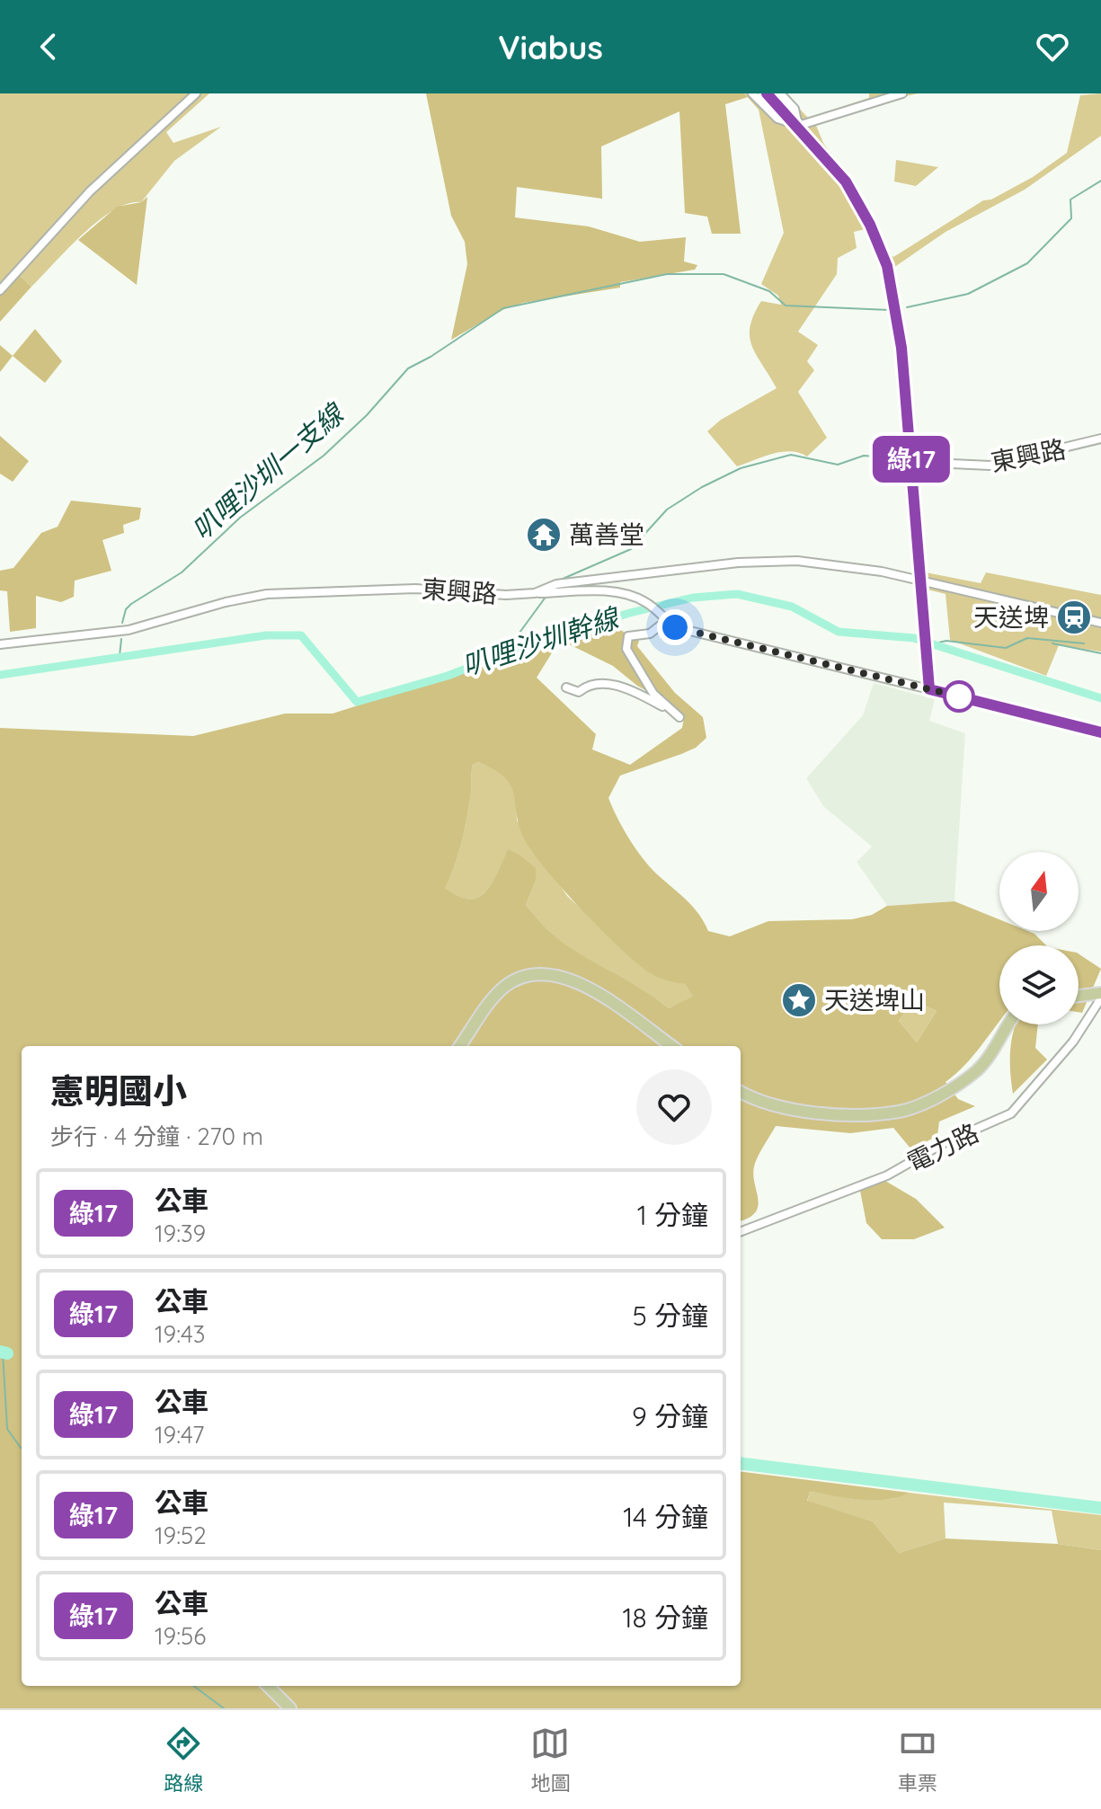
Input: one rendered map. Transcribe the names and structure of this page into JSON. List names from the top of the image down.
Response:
{
  "streets": {
    "street": ["東興路", "電力路"]
  },
  "water": ["叭哩沙圳一支線", "叭哩沙圳幹線"],
  "places": {
    "temple": ["萬善堂"],
    "station": ["天送埤"],
    "place": ["天送埤山"]
  },
  "lines": ["bus line 綠17"],
  "north": "top",
  "page": {
    "header": "Viabus",
    "on_map": "綠17",
    "heading": ["憲明國小", "步行 · 4 分鐘 · 270 m"],
    "list": [
      {
        "mark": "綠17",
        "name": "公車",
        "note": "19:39",
        "value": "1 分鐘"
      },
      {
        "mark": "綠17",
        "name": "公車",
        "note": "19:43",
        "value": "5 分鐘"
      },
      {
        "mark": "綠17",
        "name": "公車",
        "note": "19:47",
        "value": "9 分鐘"
      },
      {
        "mark": "綠17",
        "name": "公車",
        "note": "19:52",
        "value": "14 分鐘"
      },
      {
        "mark": "綠17",
        "name": "公車",
        "note": "19:56",
        "value": "18 分鐘"
      }
    ],
    "tabs": ["路線", "地圖", "車票"]
  }
}
